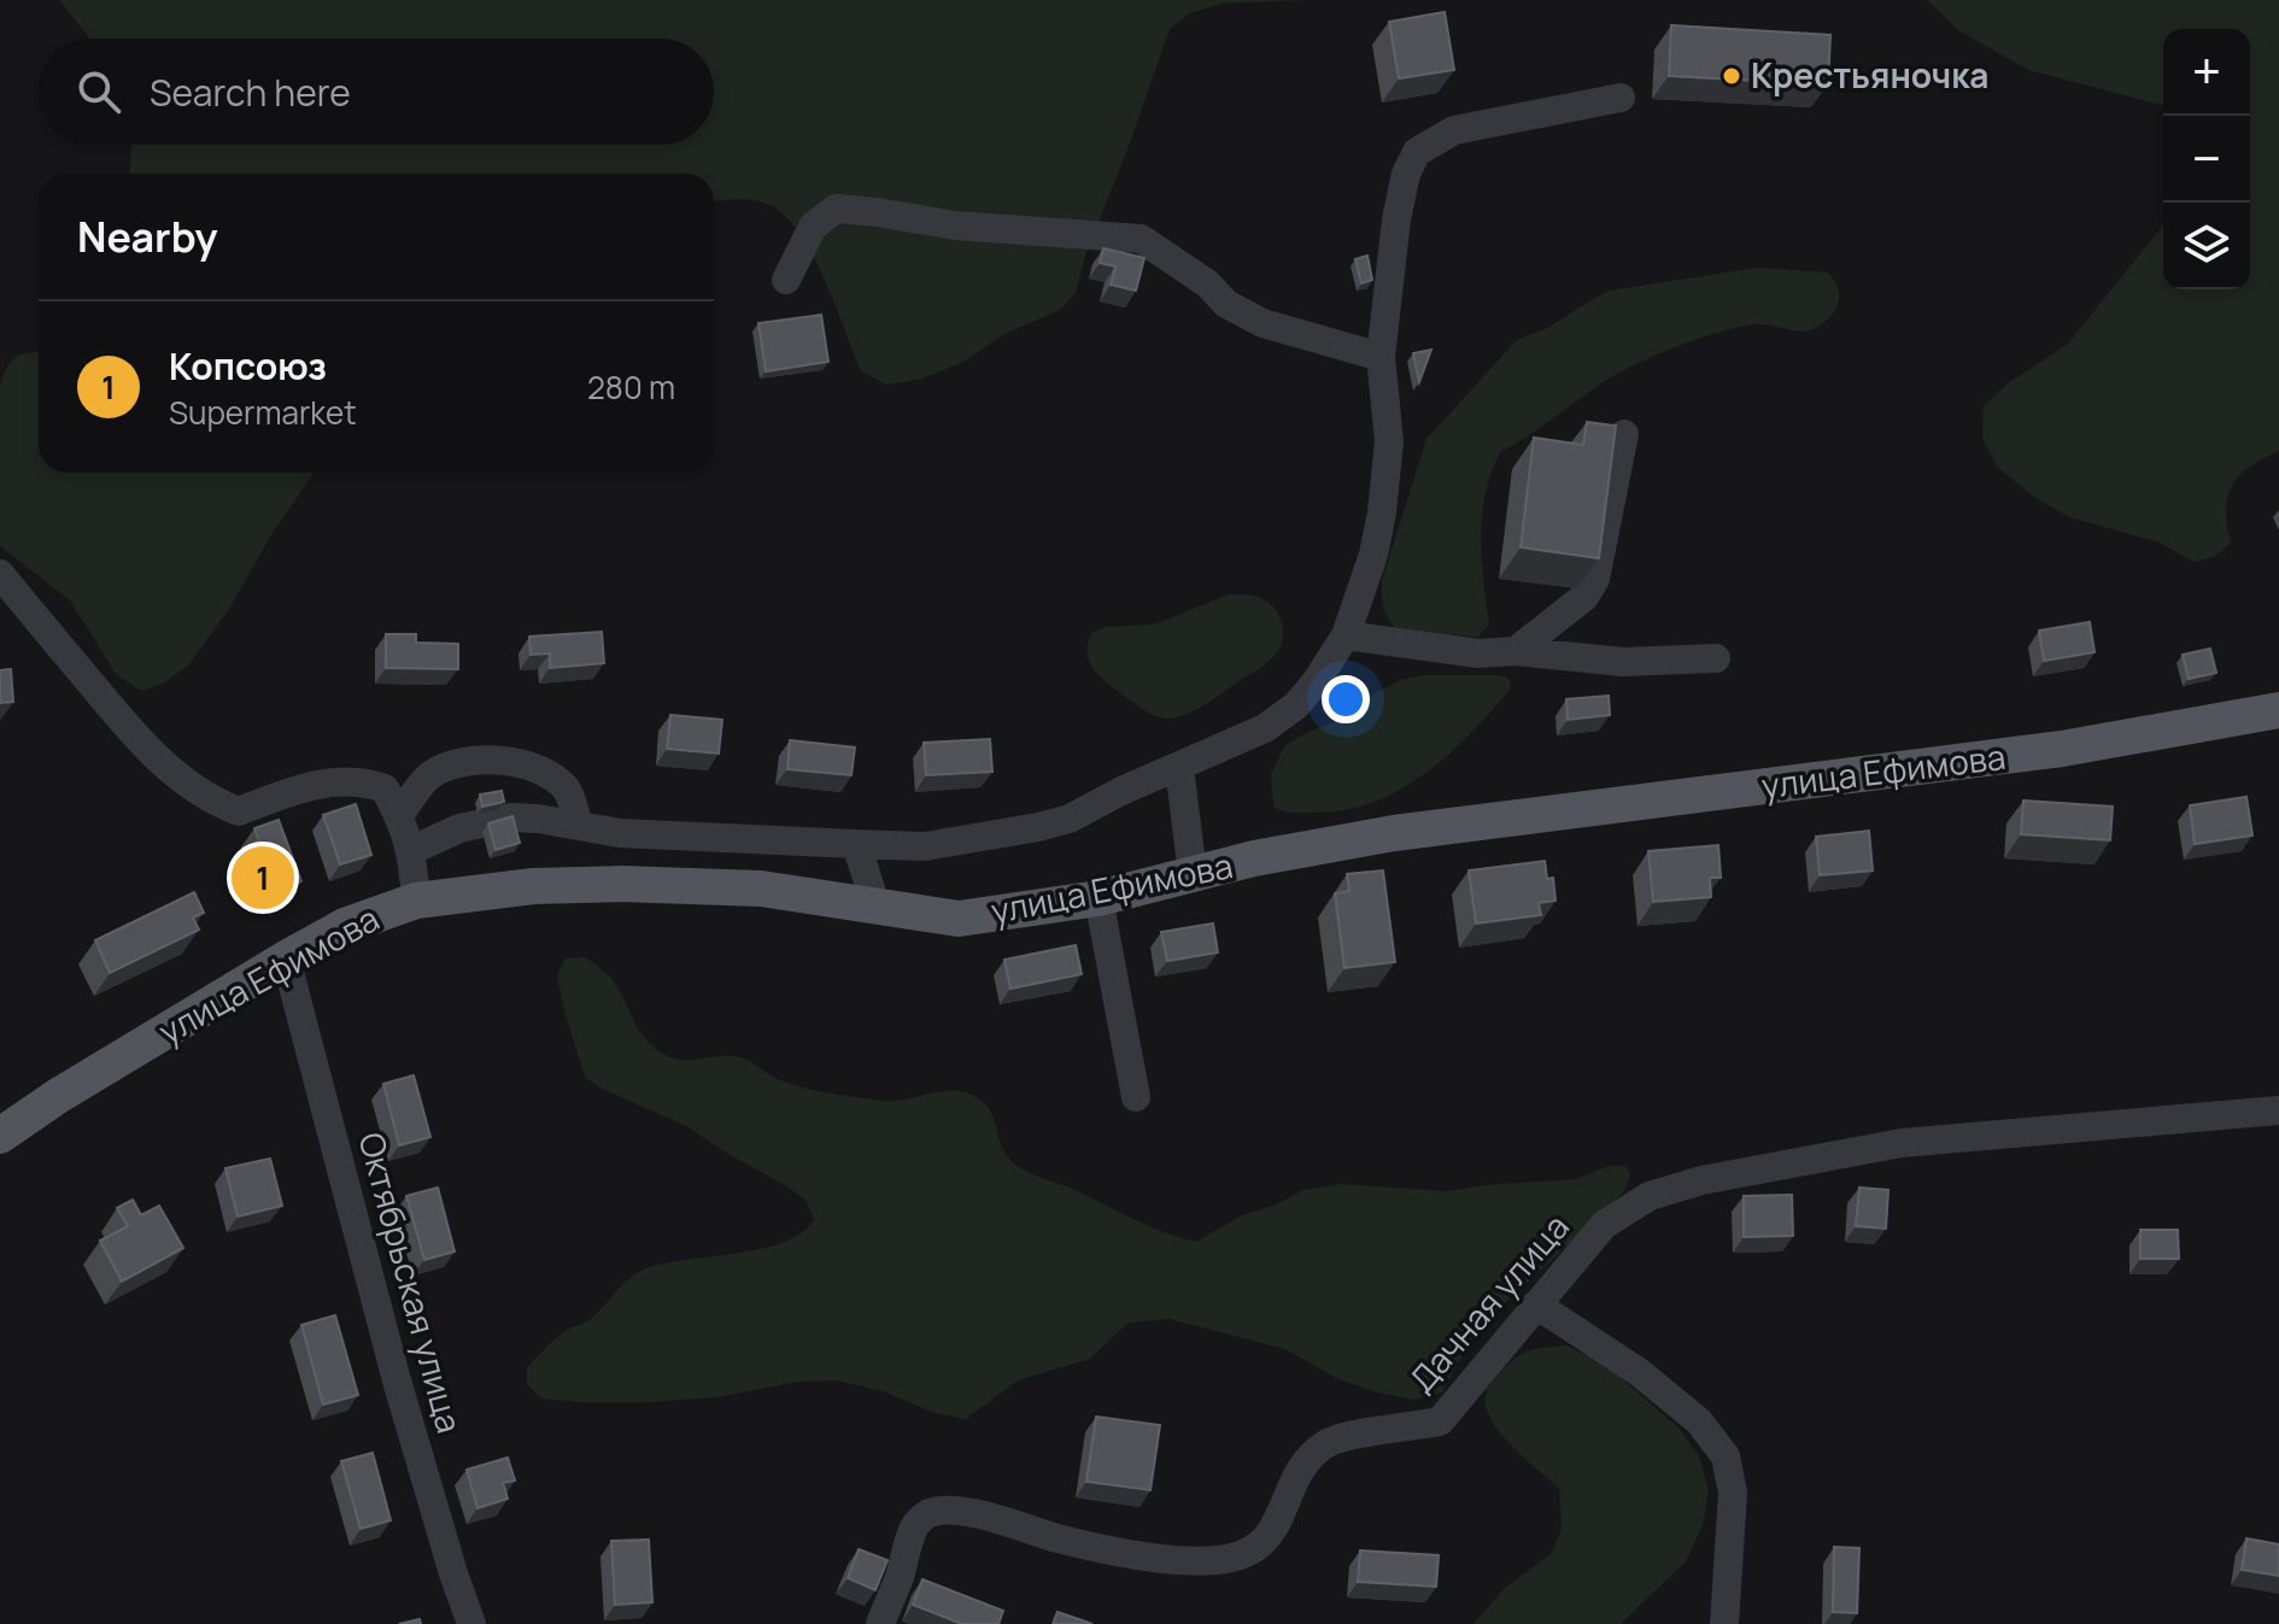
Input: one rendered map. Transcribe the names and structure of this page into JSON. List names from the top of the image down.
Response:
{
  "streets": {
    "main road": ["улица Ефимова"],
    "street": ["Октябрьская улица", "Дачная улица"]
  },
  "crossings": [
    ["улица Ефимова", "Октябрьская улица"]
  ],
  "places": ["Крестьяночка"],
  "page": {
    "map_buttons": ["+", "−"],
    "search": "Search here",
    "heading": "Nearby",
    "list": [
      {
        "mark": "1",
        "name": "Копсоюз",
        "note": "Supermarket",
        "value": "280 m"
      }
    ],
    "pins": "1"
  }
}
